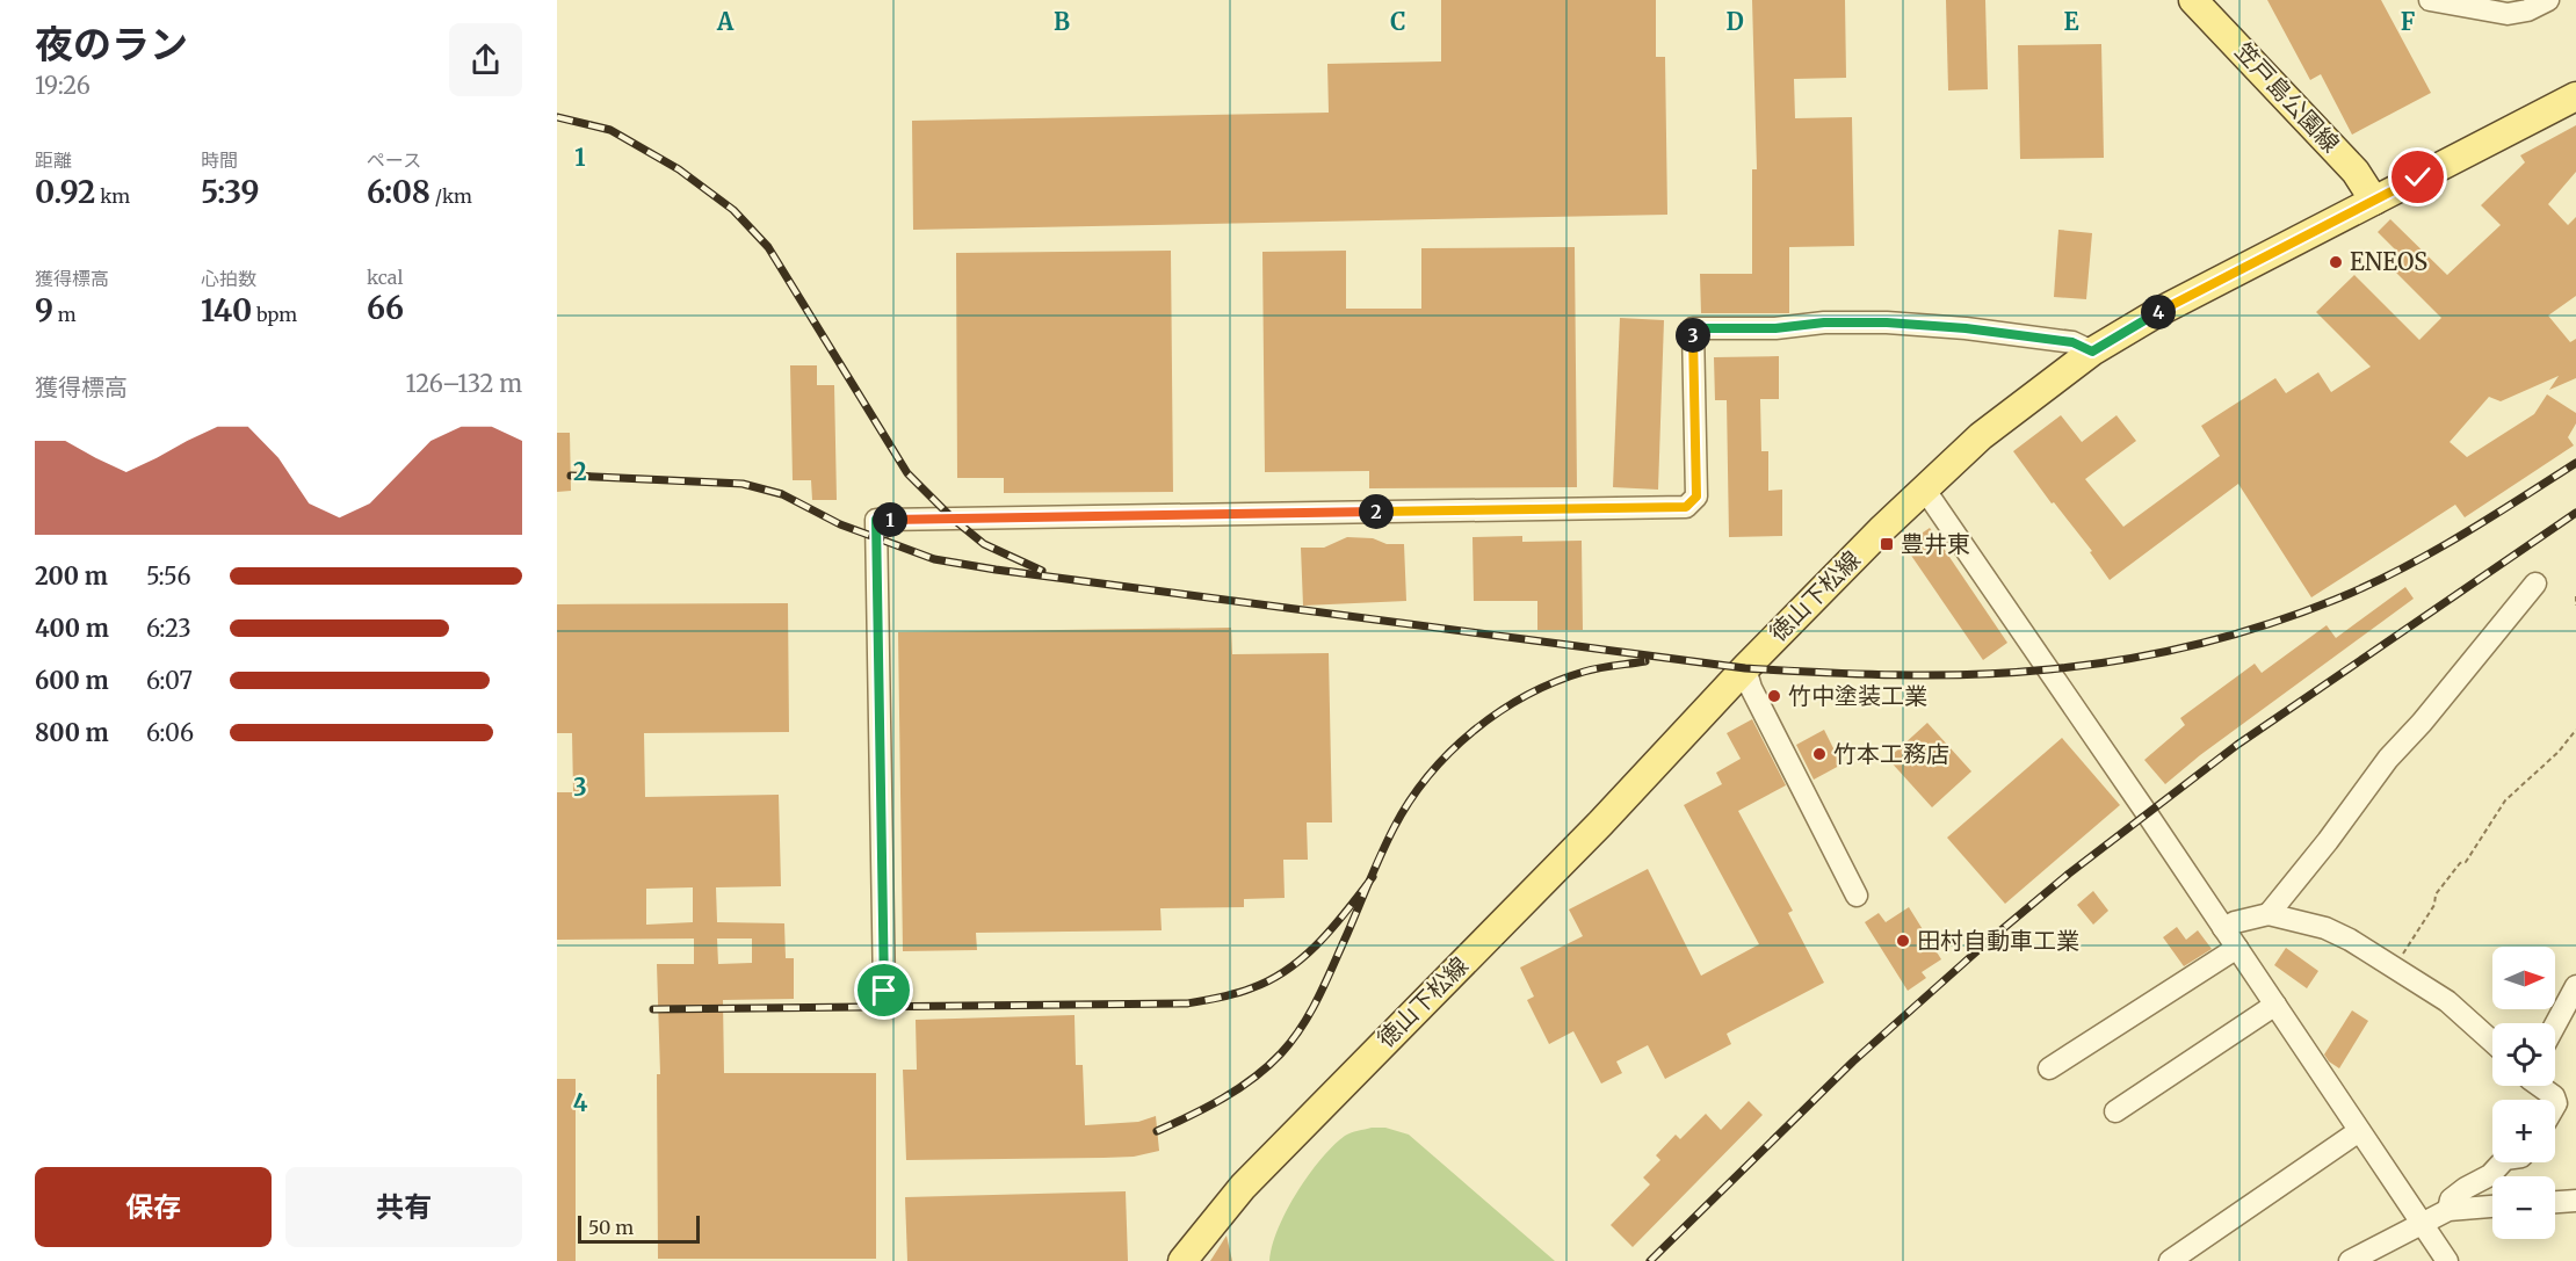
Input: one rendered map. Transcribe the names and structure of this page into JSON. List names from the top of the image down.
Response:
{
  "streets": {
    "main road": ["笠戸島公園線", "徳山下松線"]
  },
  "crossings": [
    ["笠戸島公園線", "徳山下松線"]
  ],
  "places": {
    "other": [
      "ENEOS",
      "竹中塗装工業",
      "竹本工務店",
      "田村自動車工業"
    ],
    "transit": ["豊井東"]
  },
  "scale_bar": "50 m",
  "north": "right",
  "page": {
    "heading": ["夜のラン", "19:26"],
    "stats": [
      ["距離", "0.92 km"],
      ["時間", "5:39"],
      ["ペース", "6:08 /km"],
      ["獲得標高", "9 m"],
      ["心拍数", "140 bpm"],
      ["kcal", "66"]
    ],
    "pins": [
      "4",
      "3",
      "2",
      "1"
    ],
    "chart": ["獲得標高", "126–132 m"],
    "list": [
      {
        "name": "200 m",
        "note": "5:56"
      },
      {
        "name": "400 m",
        "note": "6:23"
      },
      {
        "name": "600 m",
        "note": "6:07"
      },
      {
        "name": "800 m",
        "note": "6:06"
      }
    ],
    "map_buttons": ["+", "−"],
    "buttons": ["保存", "共有"],
    "scale": "50 m"
  },
  "grid": {
    "columns": [
      "A",
      "B",
      "C",
      "D",
      "E",
      "F"
    ],
    "rows": [
      "1",
      "2",
      "3",
      "4"
    ]
  }
}
